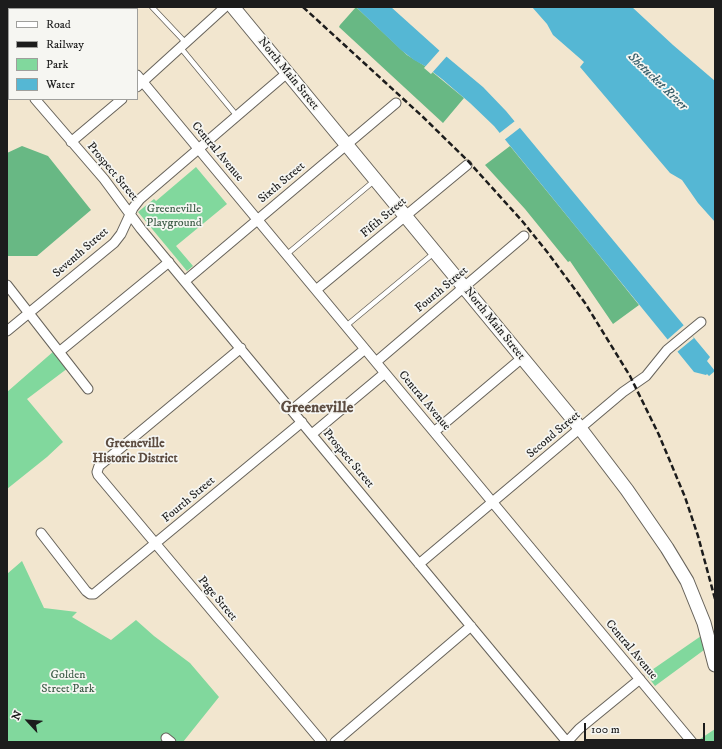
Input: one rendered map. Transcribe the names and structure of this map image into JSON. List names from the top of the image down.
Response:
{
  "streets": {
    "main road": ["North Main Street"],
    "street": [
      "Central Avenue",
      "Prospect Street",
      "Sixth Street",
      "Fifth Street",
      "Seventh Street",
      "Fourth Street",
      "Second Street",
      "Page Street"
    ]
  },
  "crossings": [
    ["North Main Street", "Sixth Street"],
    ["North Main Street", "Fifth Street"],
    ["North Main Street", "Seventh Street"],
    ["North Main Street", "Fourth Street"],
    ["North Main Street", "Second Street"],
    ["Central Avenue", "Sixth Street"],
    ["Central Avenue", "Fifth Street"],
    ["Central Avenue", "Seventh Street"],
    ["Central Avenue", "Fourth Street"],
    ["Central Avenue", "Second Street"],
    ["Prospect Street", "Sixth Street"],
    ["Prospect Street", "Seventh Street"],
    ["Prospect Street", "Fourth Street"],
    ["Prospect Street", "Second Street"],
    ["Prospect Street", "Page Street"],
    ["Fourth Street", "Page Street"]
  ],
  "districts": ["Greeneville", "Greeneville Historic District"],
  "water": ["Shetucket River"],
  "parks": ["Greeneville Playground", "Golden Street Park"],
  "legend": [
    "Road",
    "Railway",
    "Park",
    "Water"
  ],
  "scale_bar": "100 m",
  "north": "top left"
}
